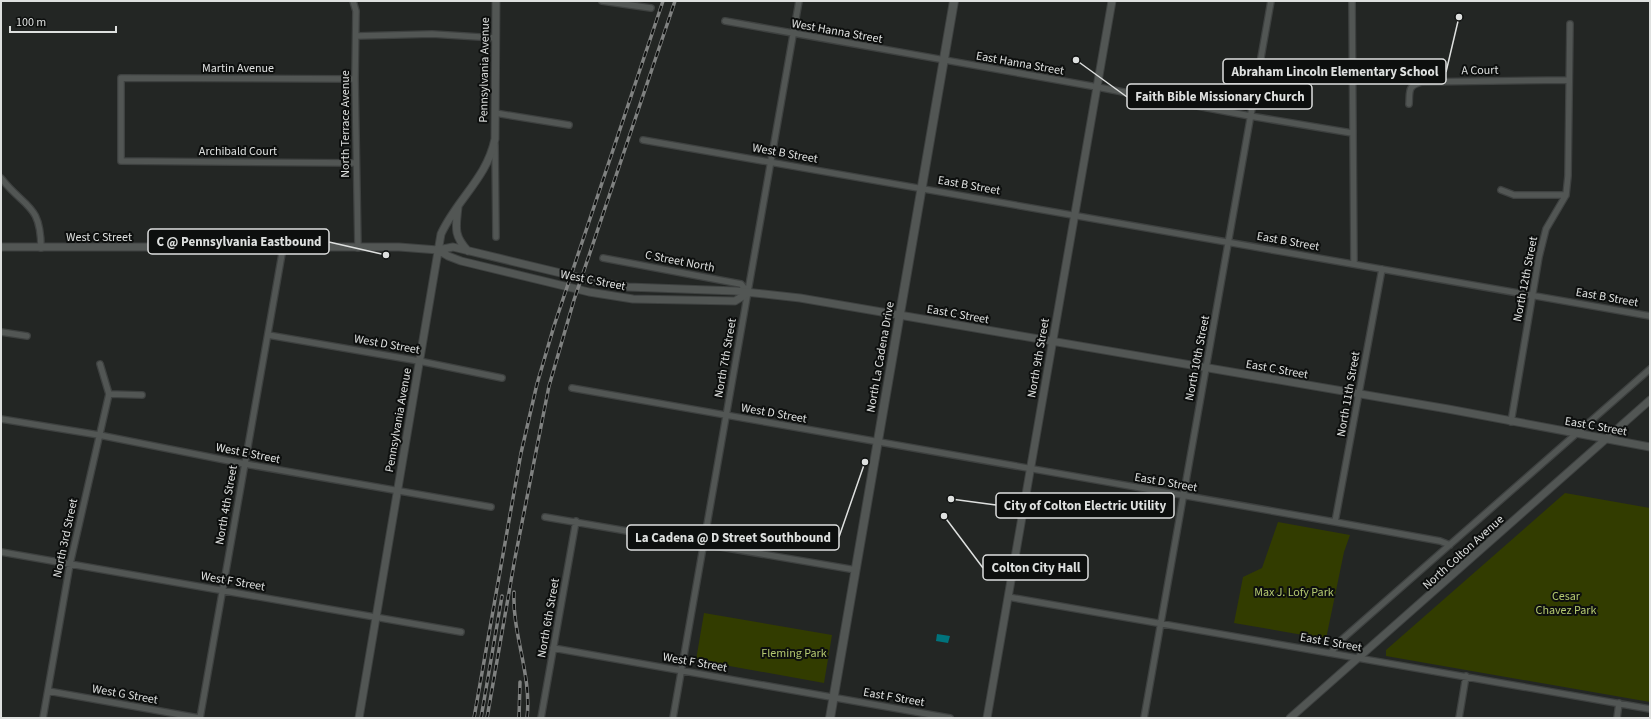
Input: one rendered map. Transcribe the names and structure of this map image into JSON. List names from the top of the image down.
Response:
{
  "streets": {
    "main road": ["North La Cadena Drive"],
    "street": [
      "West Hanna Street",
      "East Hanna Street",
      "Martin Avenue",
      "Pennsylvania Avenue",
      "A Court",
      "North Terrace Avenue",
      "Archibald Court",
      "West B Street",
      "East B Street",
      "West C Street",
      "C Street North",
      "North 12th Street",
      "East C Street",
      "West D Street",
      "North 7th Street",
      "North 9th Street",
      "North 10th Street",
      "North 11th Street",
      "West E Street",
      "East D Street",
      "North 4th Street",
      "North 3rd Street",
      "North Colton Avenue",
      "West F Street",
      "North 6th Street",
      "East E Street",
      "West G Street",
      "East F Street"
    ]
  },
  "crossings": [
    ["West Hanna Street", "East Hanna Street"],
    ["West Hanna Street", "North La Cadena Drive"],
    ["West Hanna Street", "North 7th Street"],
    ["East Hanna Street", "North La Cadena Drive"],
    ["East Hanna Street", "North 9th Street"],
    ["East Hanna Street", "North 10th Street"],
    ["Martin Avenue", "North Terrace Avenue"],
    ["Martin Avenue", "Archibald Court"],
    ["Pennsylvania Avenue", "West C Street"],
    ["Pennsylvania Avenue", "West D Street"],
    ["Pennsylvania Avenue", "West E Street"],
    ["Pennsylvania Avenue", "West F Street"],
    ["A Court", "North 12th Street"],
    ["North Terrace Avenue", "Archibald Court"],
    ["North Terrace Avenue", "West C Street"],
    ["West B Street", "East B Street"],
    ["West B Street", "North La Cadena Drive"],
    ["West B Street", "North 7th Street"],
    ["East B Street", "North 12th Street"],
    ["East B Street", "North La Cadena Drive"],
    ["East B Street", "North 9th Street"],
    ["East B Street", "North 10th Street"],
    ["East B Street", "North 11th Street"],
    ["West C Street", "C Street North"],
    ["West C Street", "East C Street"],
    ["West C Street", "North La Cadena Drive"],
    ["West C Street", "North 7th Street"],
    ["West C Street", "North 4th Street"],
    ["C Street North", "North 7th Street"],
    ["North 12th Street", "East C Street"],
    ["East C Street", "North La Cadena Drive"],
    ["East C Street", "North 9th Street"],
    ["East C Street", "North 10th Street"],
    ["East C Street", "North 11th Street"],
    ["East C Street", "North Colton Avenue"],
    ["West D Street", "North La Cadena Drive"],
    ["West D Street", "North 7th Street"],
    ["West D Street", "East D Street"],
    ["West D Street", "North 4th Street"],
    ["North La Cadena Drive", "East D Street"],
    ["North La Cadena Drive", "West F Street"],
    ["North La Cadena Drive", "East F Street"],
    ["North 7th Street", "West F Street"],
    ["North 9th Street", "East D Street"],
    ["North 9th Street", "East E Street"],
    ["North 10th Street", "East D Street"],
    ["North 10th Street", "East E Street"],
    ["North 11th Street", "East D Street"],
    ["West E Street", "North 4th Street"],
    ["West E Street", "North 3rd Street"],
    ["East D Street", "North Colton Avenue"],
    ["North 4th Street", "West F Street"],
    ["North 4th Street", "West G Street"],
    ["North 3rd Street", "West F Street"],
    ["North 3rd Street", "West G Street"],
    ["North Colton Avenue", "East E Street"],
    ["West F Street", "North 6th Street"],
    ["West F Street", "East F Street"]
  ],
  "parks": ["Max J. Lofy Park", "Cesar Chavez Park", "Fleming Park"],
  "places": [
    "Abraham Lincoln Elementary School",
    "Faith Bible Missionary Church",
    "C @ Pennsylvania Eastbound",
    "La Cadena @ D Street Southbound",
    "City of Colton Electric Utility",
    "Colton City Hall"
  ],
  "scale_bar": "100 m"
}
